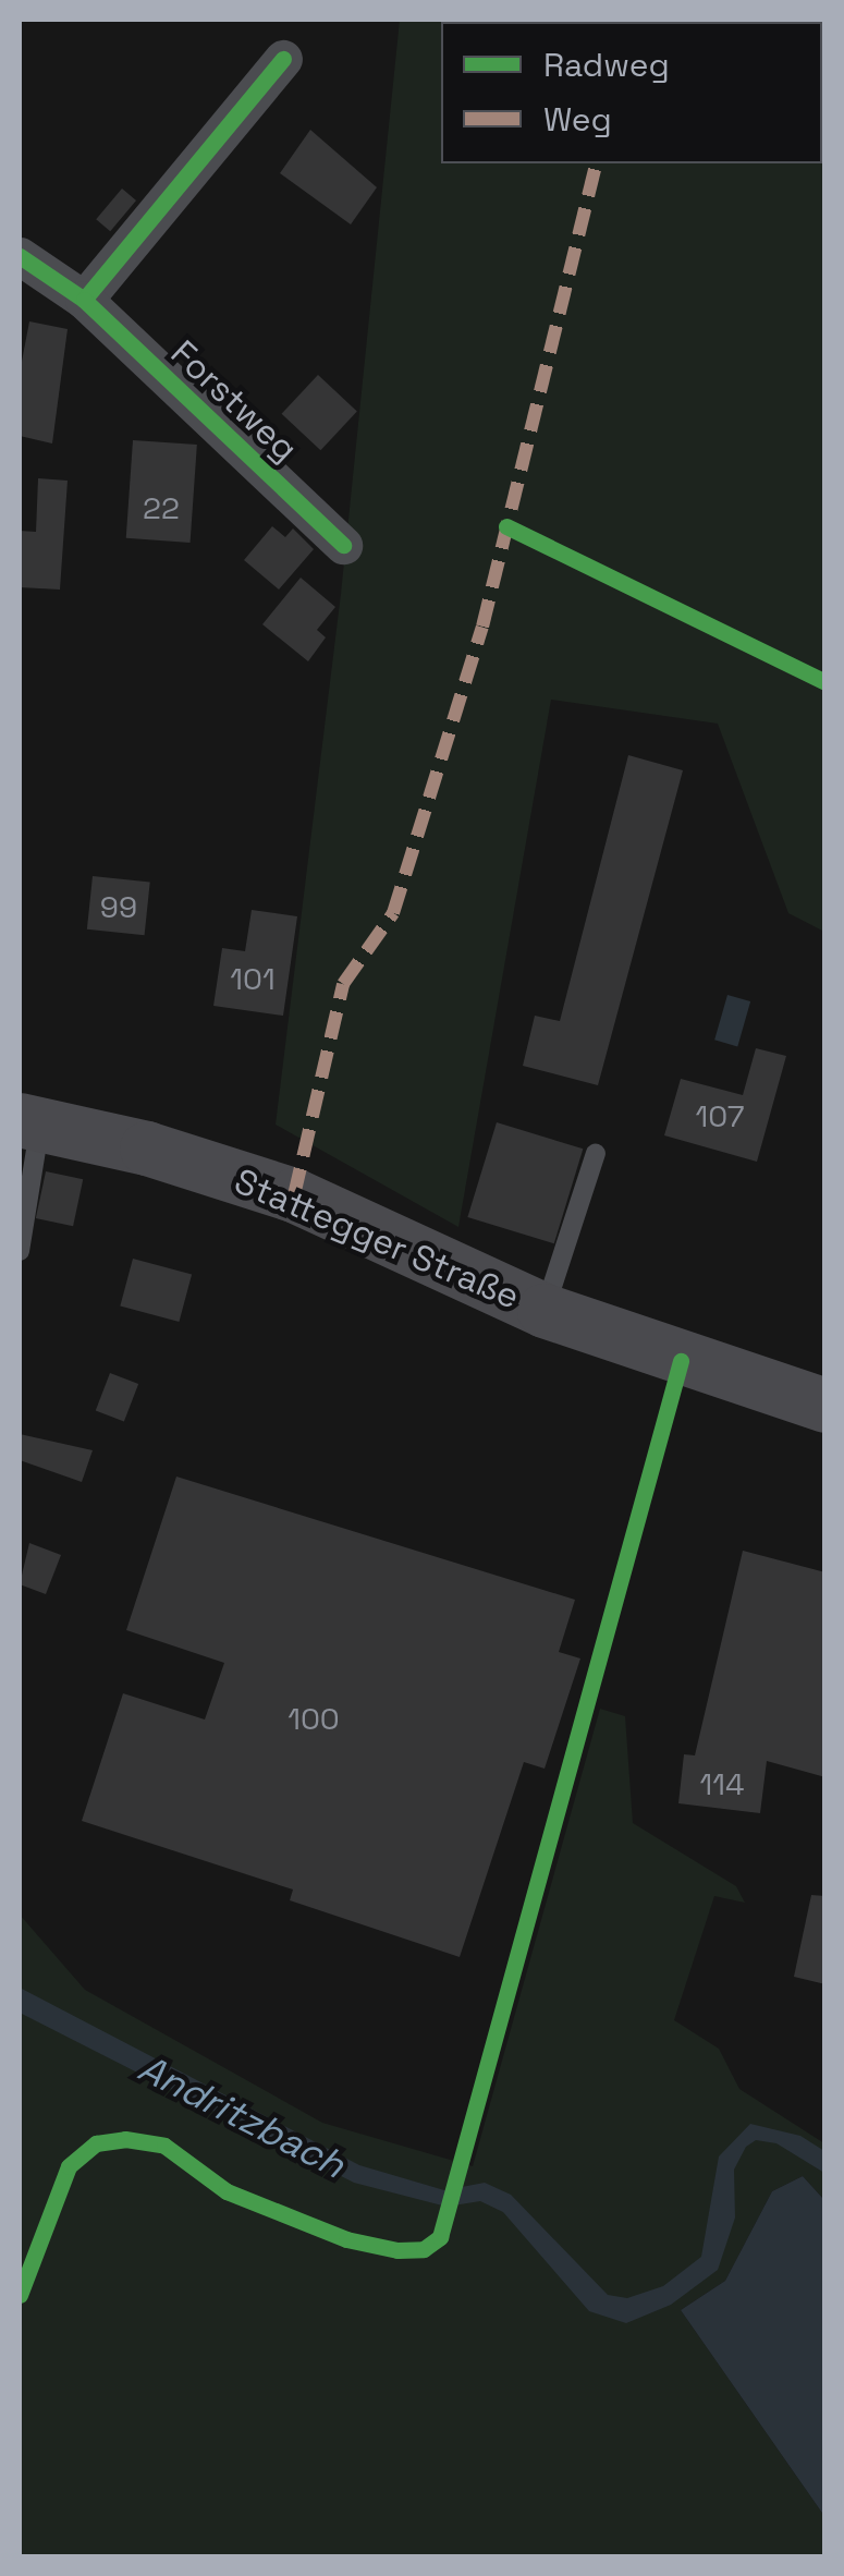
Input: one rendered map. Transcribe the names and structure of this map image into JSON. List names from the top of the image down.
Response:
{
  "streets": {
    "main road": ["Stattegger Straße"],
    "street": ["Forstweg"]
  },
  "water": ["Andritzbach"],
  "house_numbers": [
    "22",
    "99",
    "101",
    "107",
    "100",
    "114"
  ],
  "legend": ["Radweg", "Weg"]
}
